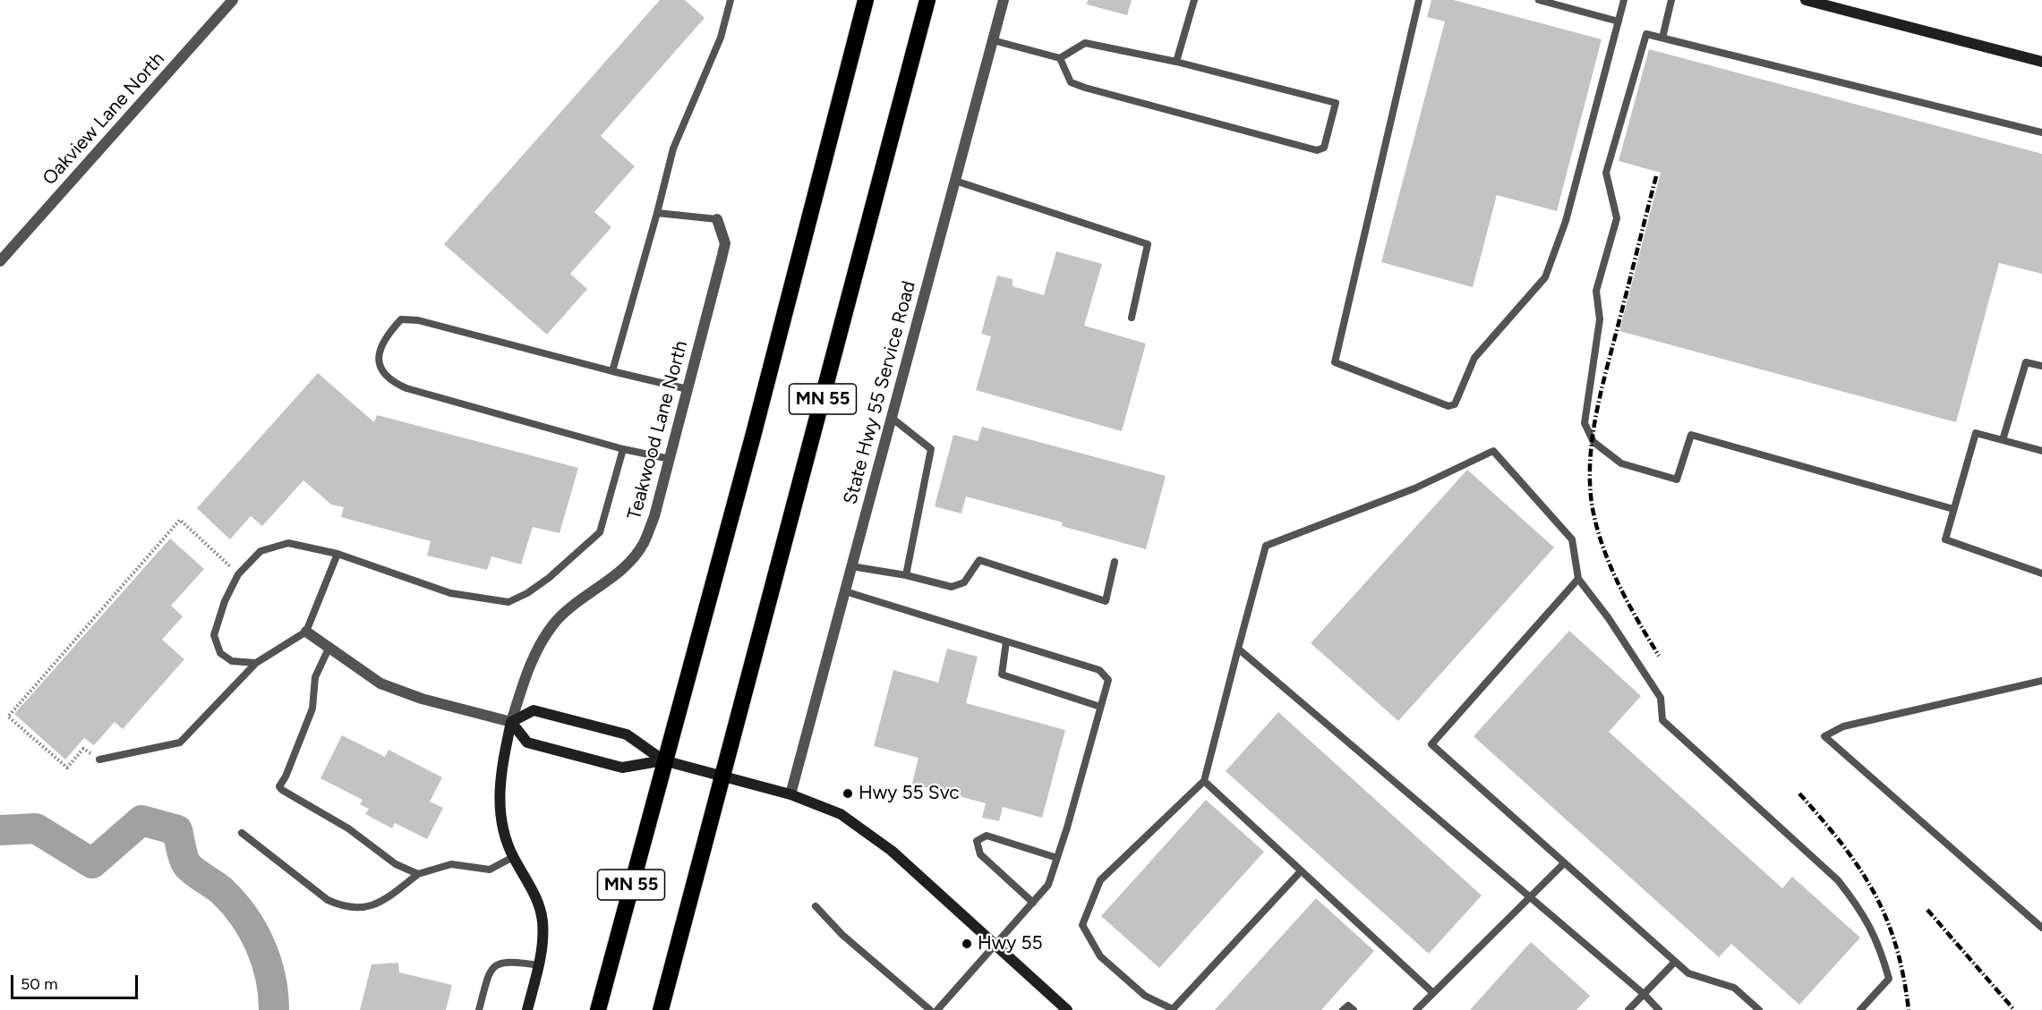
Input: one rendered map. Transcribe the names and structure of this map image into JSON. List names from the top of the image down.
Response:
{
  "streets": {
    "highway": ["MN 55"],
    "street": ["Oakview Lane North", "State Hwy 55 Service Road", "Teakwood Lane North"]
  },
  "places": ["Hwy 55 Svc", "Hwy 55"],
  "scale_bar": "50 m"
}
